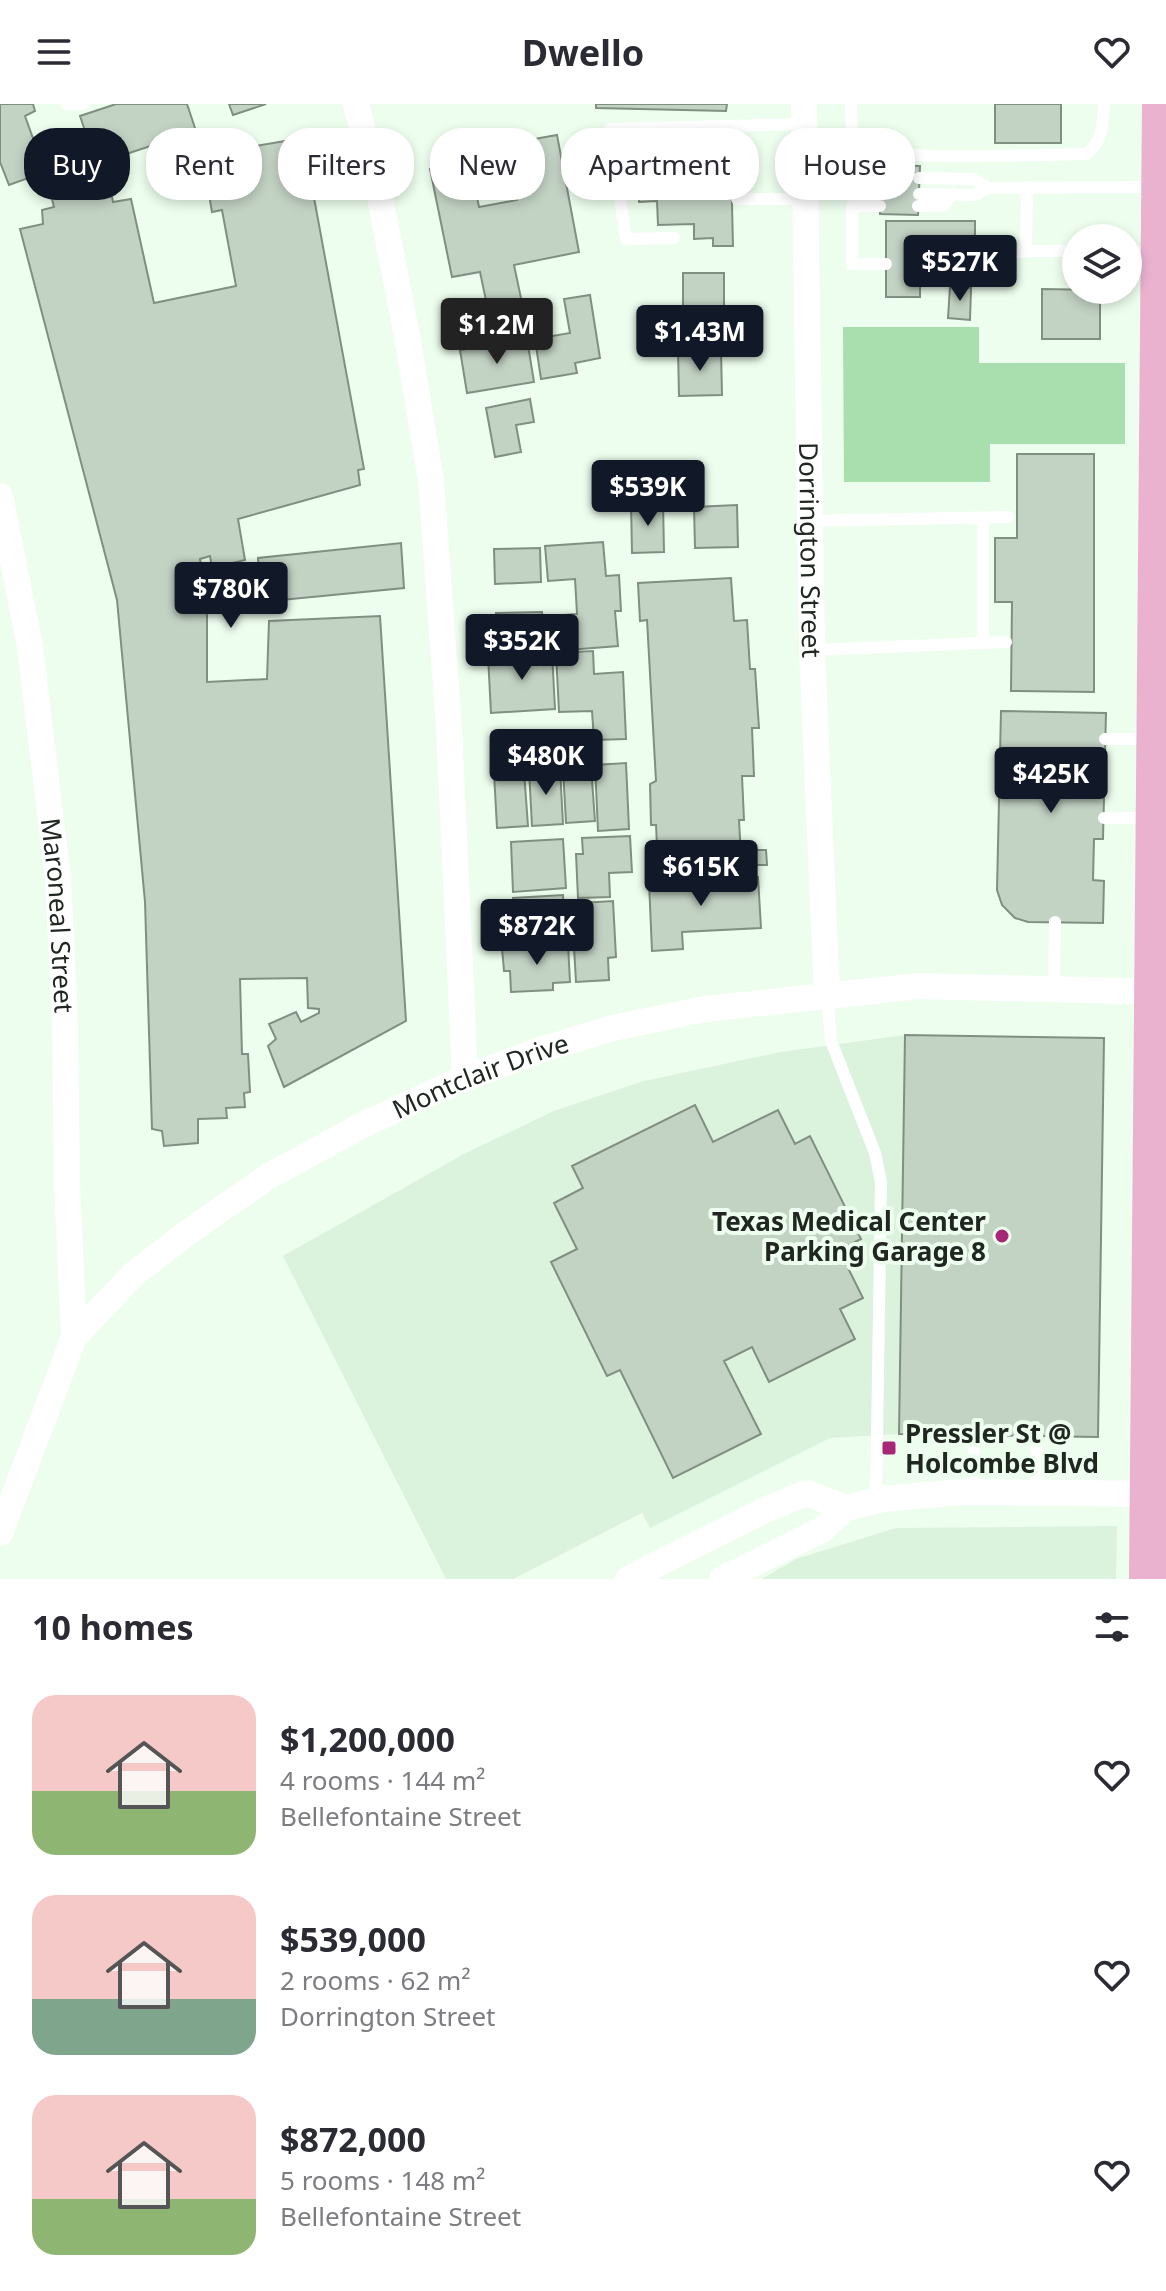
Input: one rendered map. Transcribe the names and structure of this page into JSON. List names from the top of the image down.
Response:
{
  "streets": {
    "street": ["Dorrington Street", "Maroneal Street", "Montclair Drive"]
  },
  "crossings": [
    ["Dorrington Street", "Montclair Drive"],
    ["Maroneal Street", "Montclair Drive"]
  ],
  "places": {
    "other": ["Texas Medical Center Parking Garage 8"],
    "transit": ["Pressler St @ Holcombe Blvd"]
  },
  "page": {
    "header": "Dwello",
    "chip": [
      "Buy",
      "Rent",
      "Filters",
      "New",
      "Apartment",
      "House"
    ],
    "price": [
      "$527K",
      "$1.2M",
      "$1.43M",
      "$539K",
      "$780K",
      "$352K",
      "$480K",
      "$425K",
      "$615K",
      "$872K"
    ],
    "heading": "10 homes",
    "list": [
      {
        "name": "$1,200,000",
        "note": "4 rooms · 144 m² · Bellefontaine Street"
      },
      {
        "name": "$539,000",
        "note": "2 rooms · 62 m² · Dorrington Street"
      },
      {
        "name": "$872,000",
        "note": "5 rooms · 148 m² · Bellefontaine Street"
      }
    ]
  }
}
